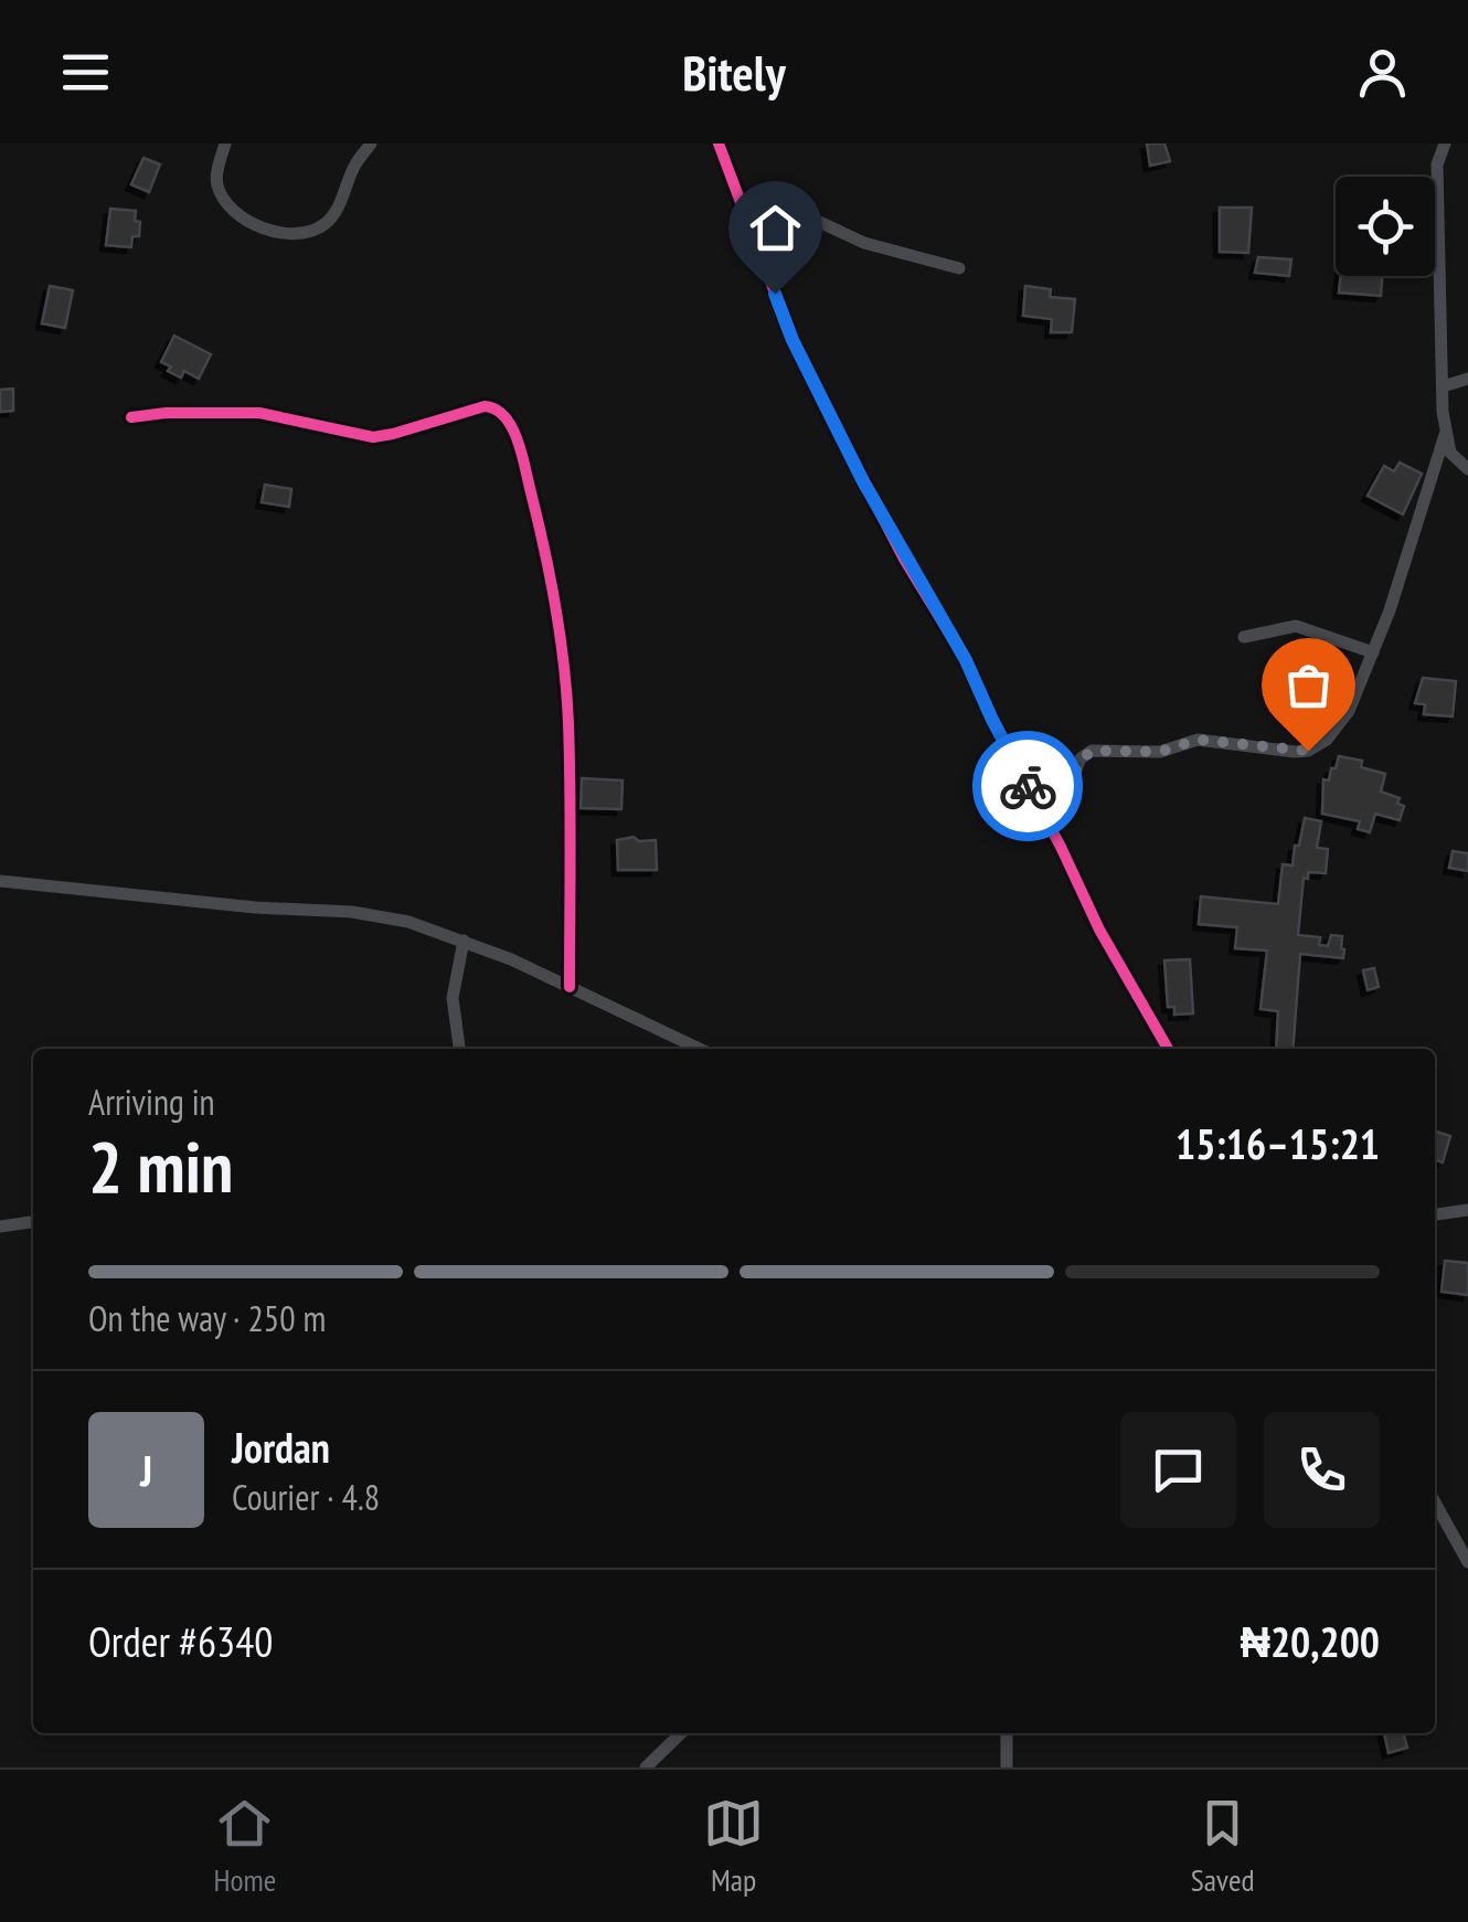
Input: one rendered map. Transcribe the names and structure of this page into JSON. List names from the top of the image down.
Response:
{
  "page": {
    "header": "Bitely",
    "heading": ["2 min", "Arriving in", "15:16–15:21"],
    "panel": [
      "Jordan",
      "Courier · 4.8",
      "Order #6340",
      "₦20,200"
    ],
    "bar": "On the way · 250 m",
    "round": "J",
    "tabs": ["Home", "Map", "Saved"]
  }
}
